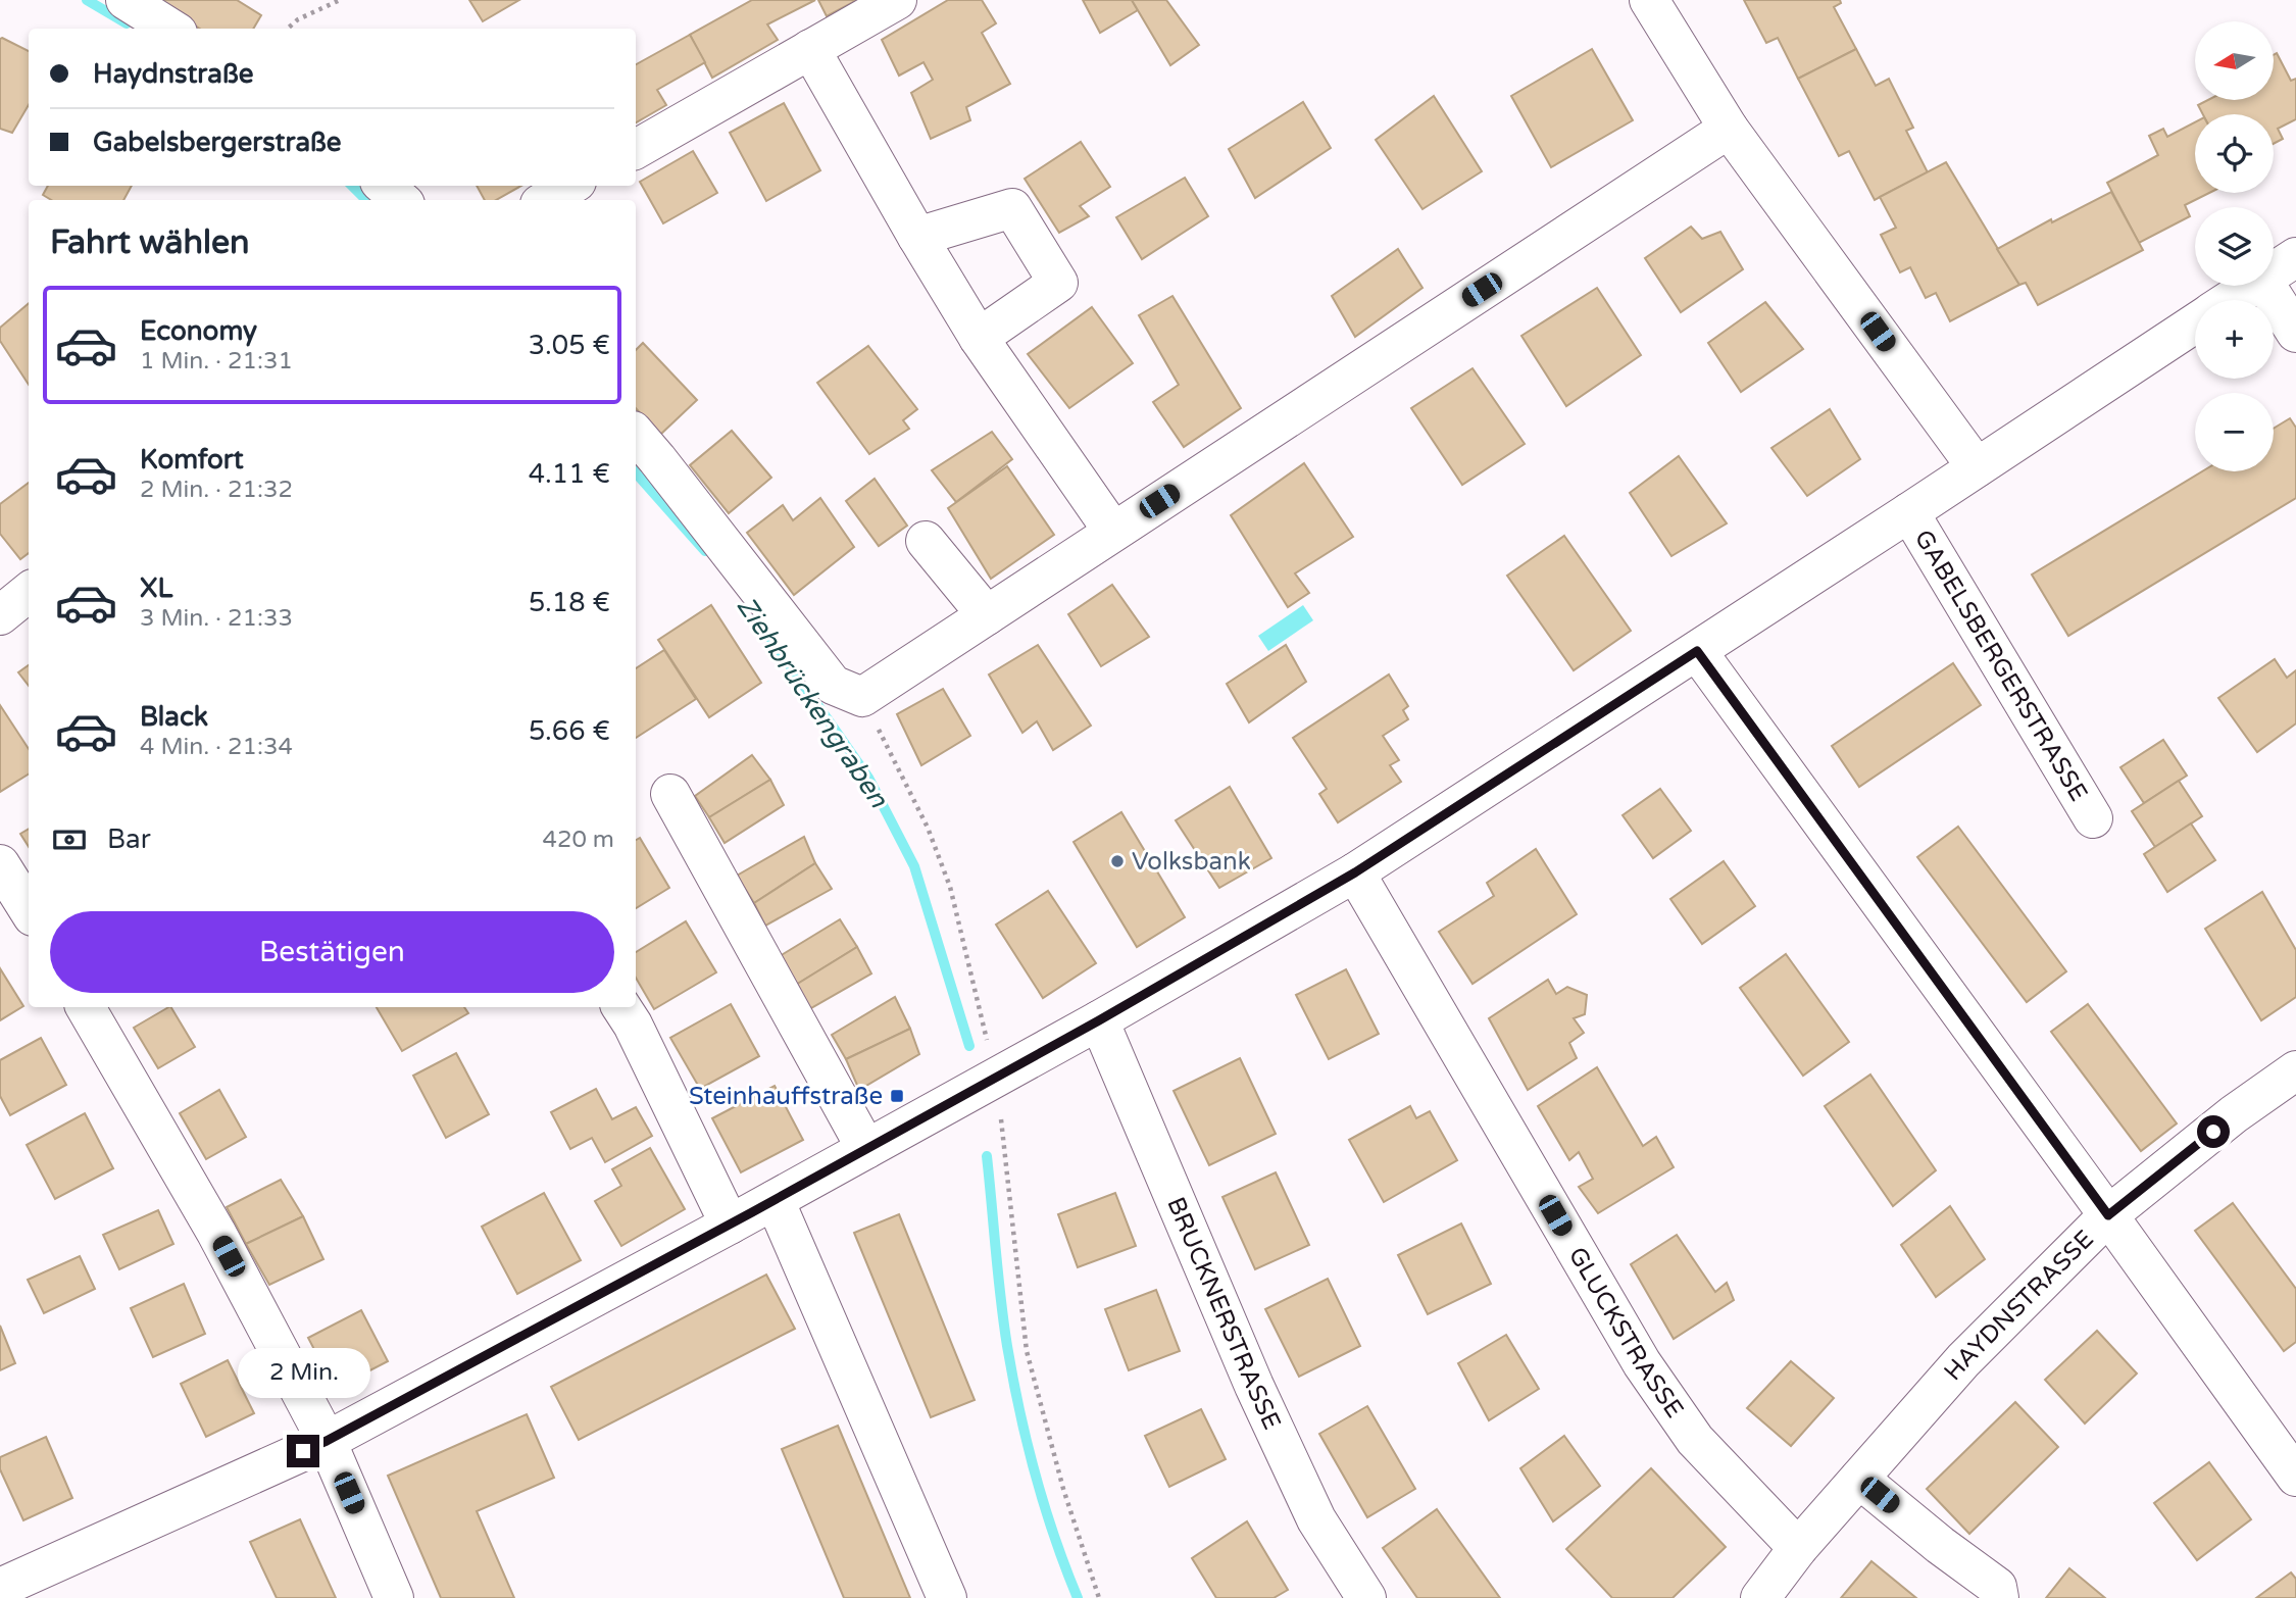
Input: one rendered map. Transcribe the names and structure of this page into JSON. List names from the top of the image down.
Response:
{
  "streets": {
    "street": [
      "GABELSBERGERSTRASSE",
      "HAYDNSTRASSE",
      "BRUCKNERSTRASSE",
      "GLUCKSTRASSE"
    ]
  },
  "crossings": [
    ["GABELSBERGERSTRASSE", "BRUCKNERSTRASSE"],
    ["GABELSBERGERSTRASSE", "GLUCKSTRASSE"],
    ["HAYDNSTRASSE", "GLUCKSTRASSE"]
  ],
  "water": ["Ziehbrückengraben"],
  "places": {
    "other": ["Volksbank"],
    "transit": ["Steinhauffstraße"]
  },
  "north": "left",
  "page": {
    "map_buttons": ["+", "−"],
    "banner": ["Haydnstraße", "Gabelsbergerstraße"],
    "heading": "Fahrt wählen",
    "list": [
      {
        "name": "Economy",
        "note": "1 Min. · 21:31",
        "value": "3.05 €"
      },
      {
        "name": "Komfort",
        "note": "2 Min. · 21:32",
        "value": "4.11 €"
      },
      {
        "name": "XL",
        "note": "3 Min. · 21:33",
        "value": "5.18 €"
      },
      {
        "name": "Black",
        "note": "4 Min. · 21:34",
        "value": "5.66 €"
      }
    ],
    "pay": ["Bar", "420 m"],
    "buttons": "Bestätigen",
    "bubble": "2 Min."
  }
}
